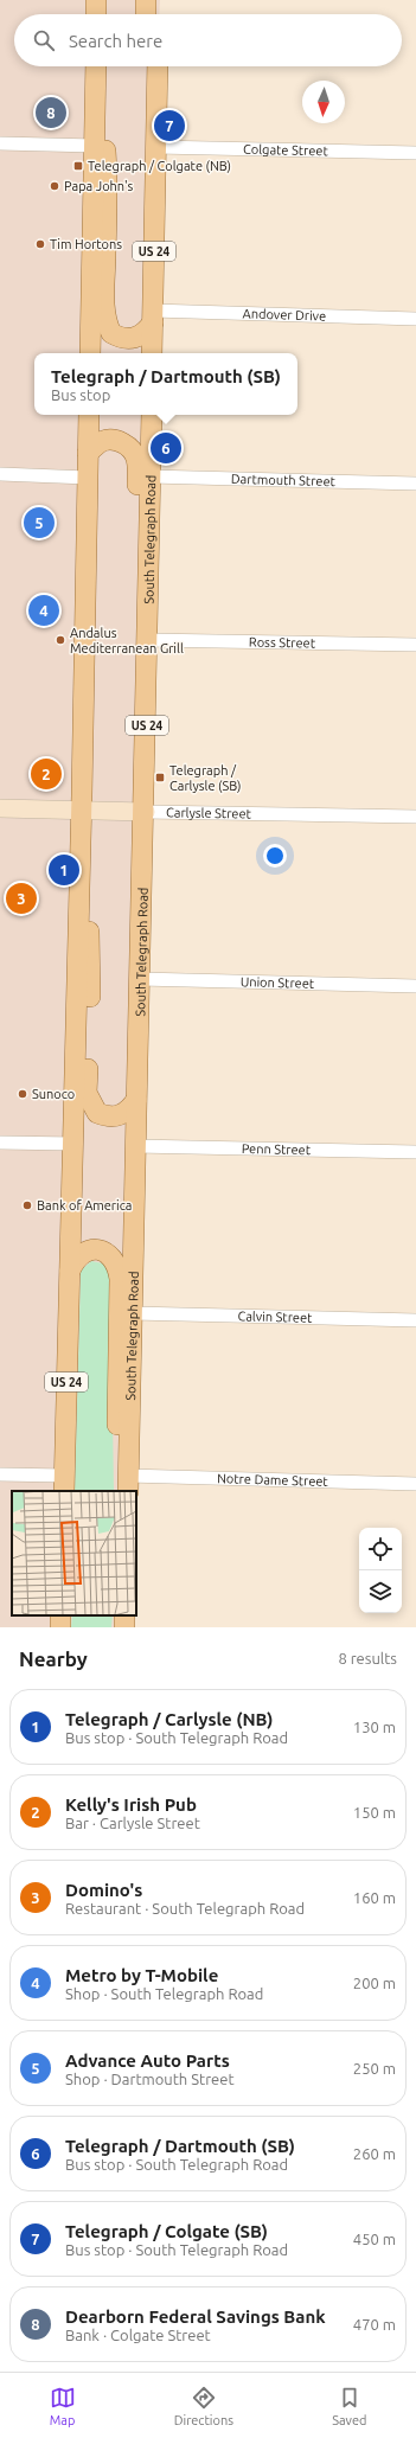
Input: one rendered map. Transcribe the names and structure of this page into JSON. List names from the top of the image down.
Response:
{
  "streets": {
    "main road": ["US 24", "South Telegraph Road"],
    "street": [
      "Colgate Street",
      "Andover Drive",
      "Dartmouth Street",
      "Ross Street",
      "Carlysle Street",
      "Union Street",
      "Penn Street",
      "Calvin Street",
      "Notre Dame Street"
    ]
  },
  "crossings": [
    ["Colgate Street", "US 24"],
    ["US 24", "Andover Drive"],
    ["US 24", "Carlysle Street"],
    ["Dartmouth Street", "South Telegraph Road"],
    ["South Telegraph Road", "Ross Street"],
    ["South Telegraph Road", "Carlysle Street"],
    ["South Telegraph Road", "Union Street"],
    ["South Telegraph Road", "Penn Street"],
    ["South Telegraph Road", "Calvin Street"],
    ["South Telegraph Road", "Notre Dame Street"]
  ],
  "places": {
    "transit": ["Telegraph / Colgate (NB)", "Telegraph / Carlysle (SB)"],
    "other": [
      "Papa John's",
      "Tim Hortons",
      "Andalus Mediterranean Grill",
      "Sunoco",
      "Bank of America"
    ]
  },
  "north": "bottom",
  "page": {
    "search": "Search here",
    "pins": [
      "8",
      "7",
      "6",
      "5",
      "4",
      "2",
      "1",
      "3"
    ],
    "popup": ["Telegraph / Dartmouth (SB)", "Bus stop"],
    "heading": ["Nearby", "8 results"],
    "list": [
      {
        "mark": "1",
        "name": "Telegraph / Carlysle (NB)",
        "note": "Bus stop · South Telegraph Road",
        "value": "130 m"
      },
      {
        "mark": "2",
        "name": "Kelly's Irish Pub",
        "note": "Bar · Carlysle Street",
        "value": "150 m"
      },
      {
        "mark": "3",
        "name": "Domino's",
        "note": "Restaurant · South Telegraph Road",
        "value": "160 m"
      },
      {
        "mark": "4",
        "name": "Metro by T-Mobile",
        "note": "Shop · South Telegraph Road",
        "value": "200 m"
      },
      {
        "mark": "5",
        "name": "Advance Auto Parts",
        "note": "Shop · Dartmouth Street",
        "value": "250 m"
      },
      {
        "mark": "6",
        "name": "Telegraph / Dartmouth (SB)",
        "note": "Bus stop · South Telegraph Road",
        "value": "260 m"
      },
      {
        "mark": "7",
        "name": "Telegraph / Colgate (SB)",
        "note": "Bus stop · South Telegraph Road",
        "value": "450 m"
      },
      {
        "mark": "8",
        "name": "Dearborn Federal Savings Bank",
        "note": "Bank · Colgate Street",
        "value": "470 m"
      }
    ],
    "nav": ["Map", "Directions", "Saved"]
  }
}
